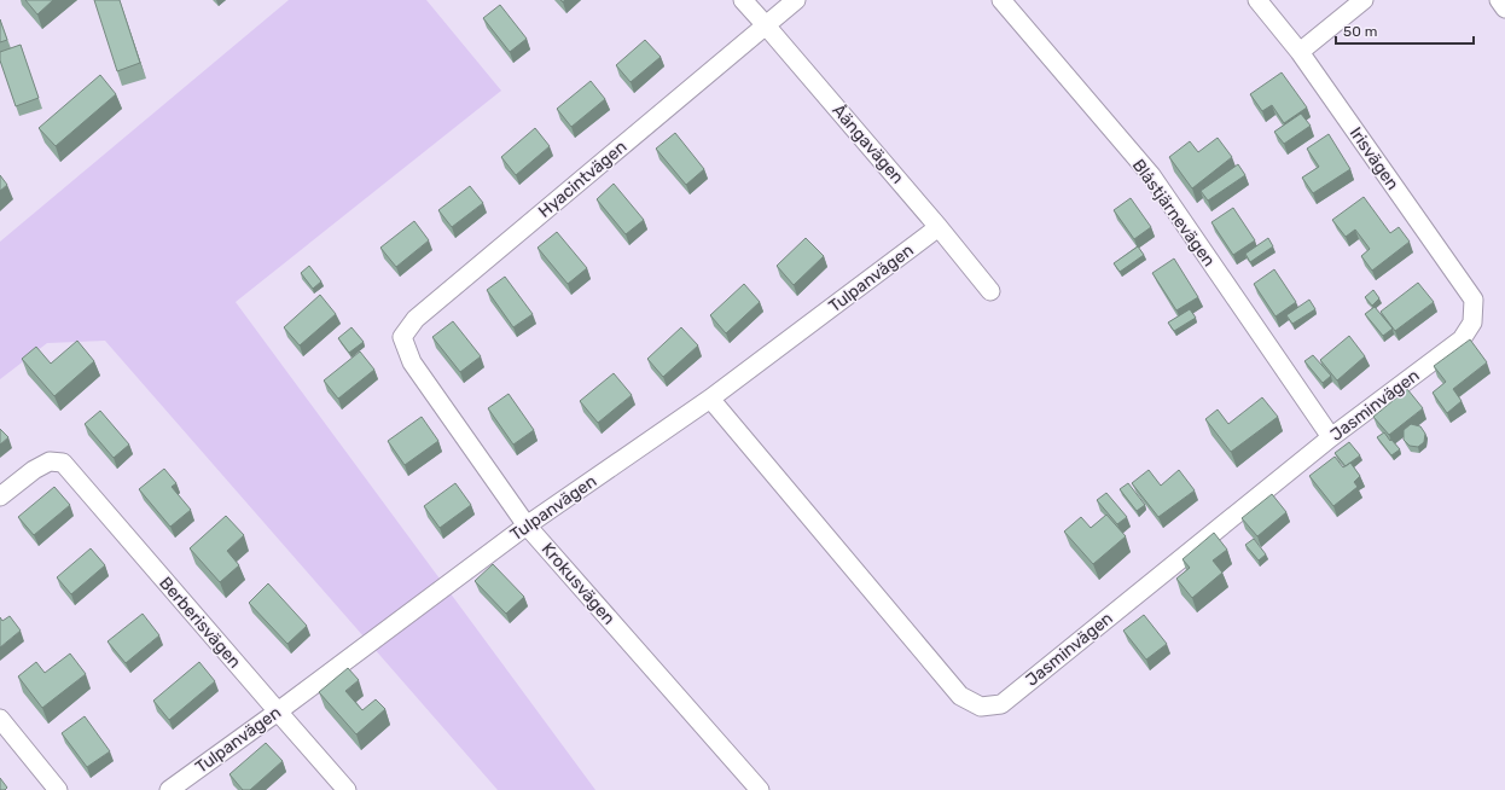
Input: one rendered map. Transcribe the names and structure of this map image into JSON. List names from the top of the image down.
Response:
{
  "streets": {
    "street": [
      "Åängavägen",
      "Irisvägen",
      "Hyacintvägen",
      "Blåstjärnevägen",
      "Tulpanvägen",
      "Jasminvägen",
      "Krokusvägen",
      "Berberisvägen"
    ]
  },
  "crossings": [
    ["Åängavägen", "Hyacintvägen"],
    ["Åängavägen", "Tulpanvägen"],
    ["Irisvägen", "Jasminvägen"],
    ["Hyacintvägen", "Krokusvägen"],
    ["Blåstjärnevägen", "Jasminvägen"],
    ["Tulpanvägen", "Jasminvägen"],
    ["Tulpanvägen", "Krokusvägen"],
    ["Tulpanvägen", "Berberisvägen"]
  ],
  "scale_bar": "50 m"
}
